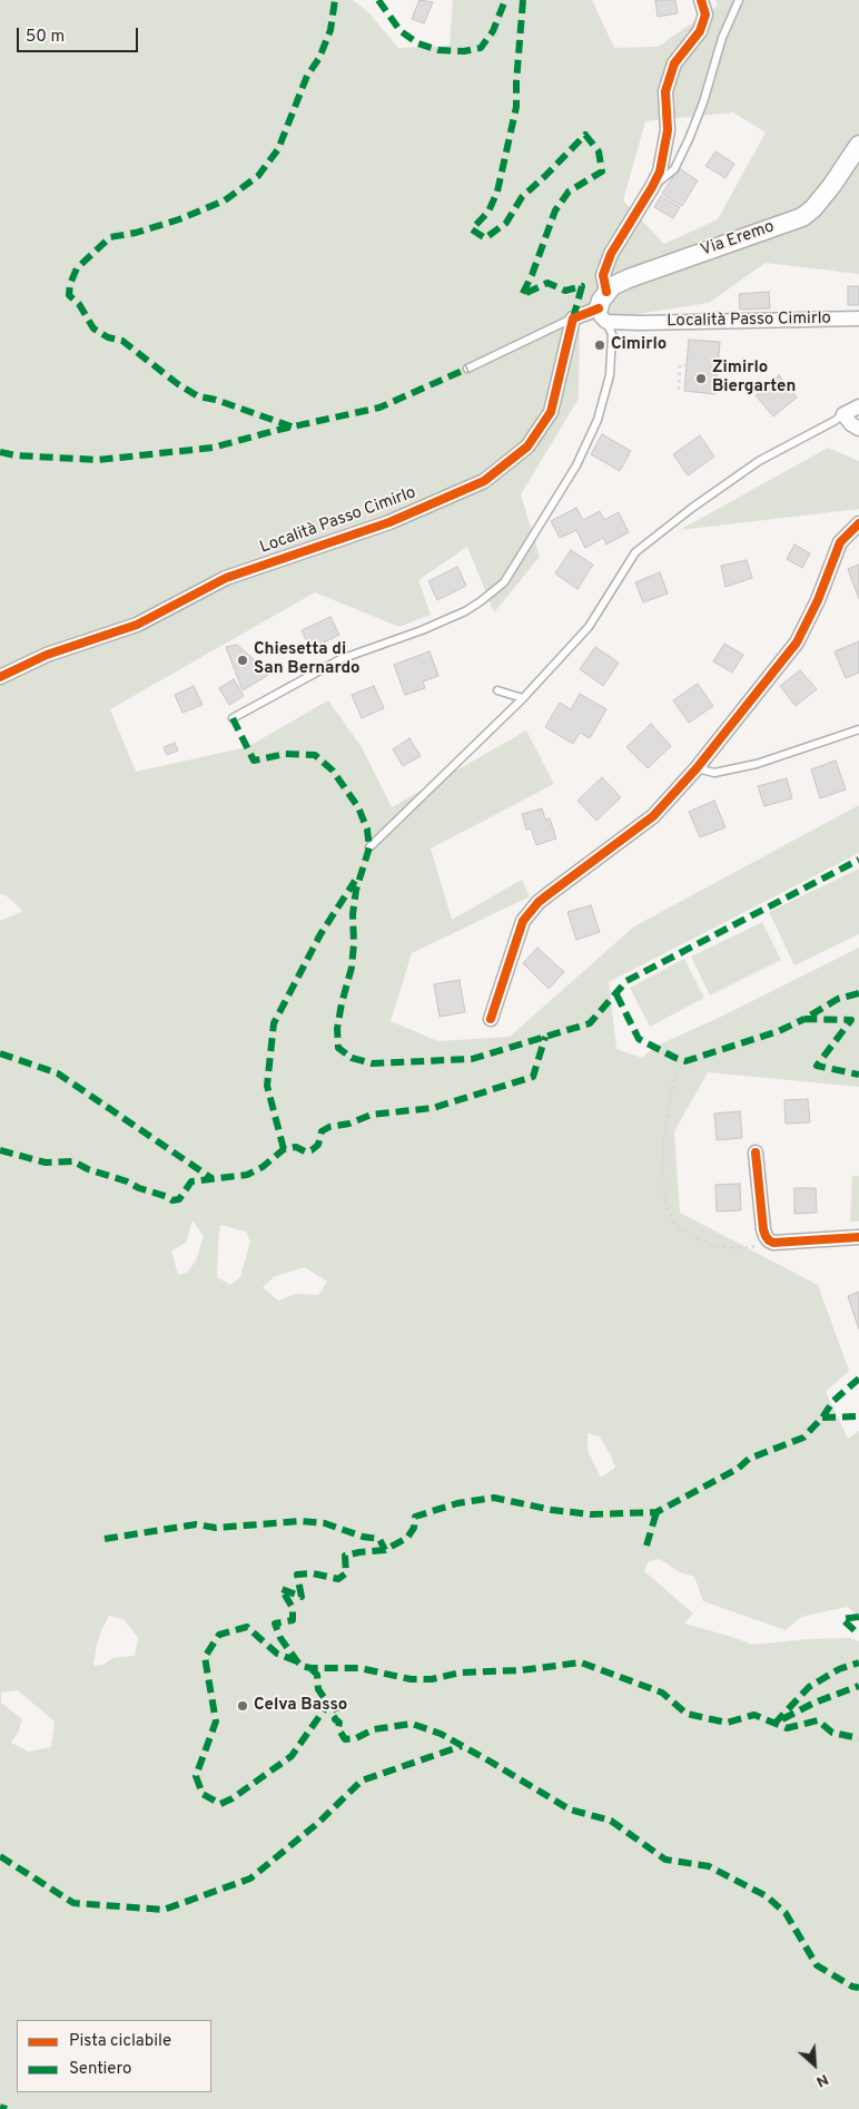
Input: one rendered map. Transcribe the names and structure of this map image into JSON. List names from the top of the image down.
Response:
{
  "streets": {
    "street": ["Via Eremo", "Località Passo Cimirlo"]
  },
  "places": [
    "Cimirlo",
    "Zimirlo Biergarten",
    "Chiesetta di San Bernardo",
    "Celva Basso"
  ],
  "legend": ["Pista ciclabile", "Sentiero"],
  "scale_bar": "50 m",
  "north": "bottom right"
}
